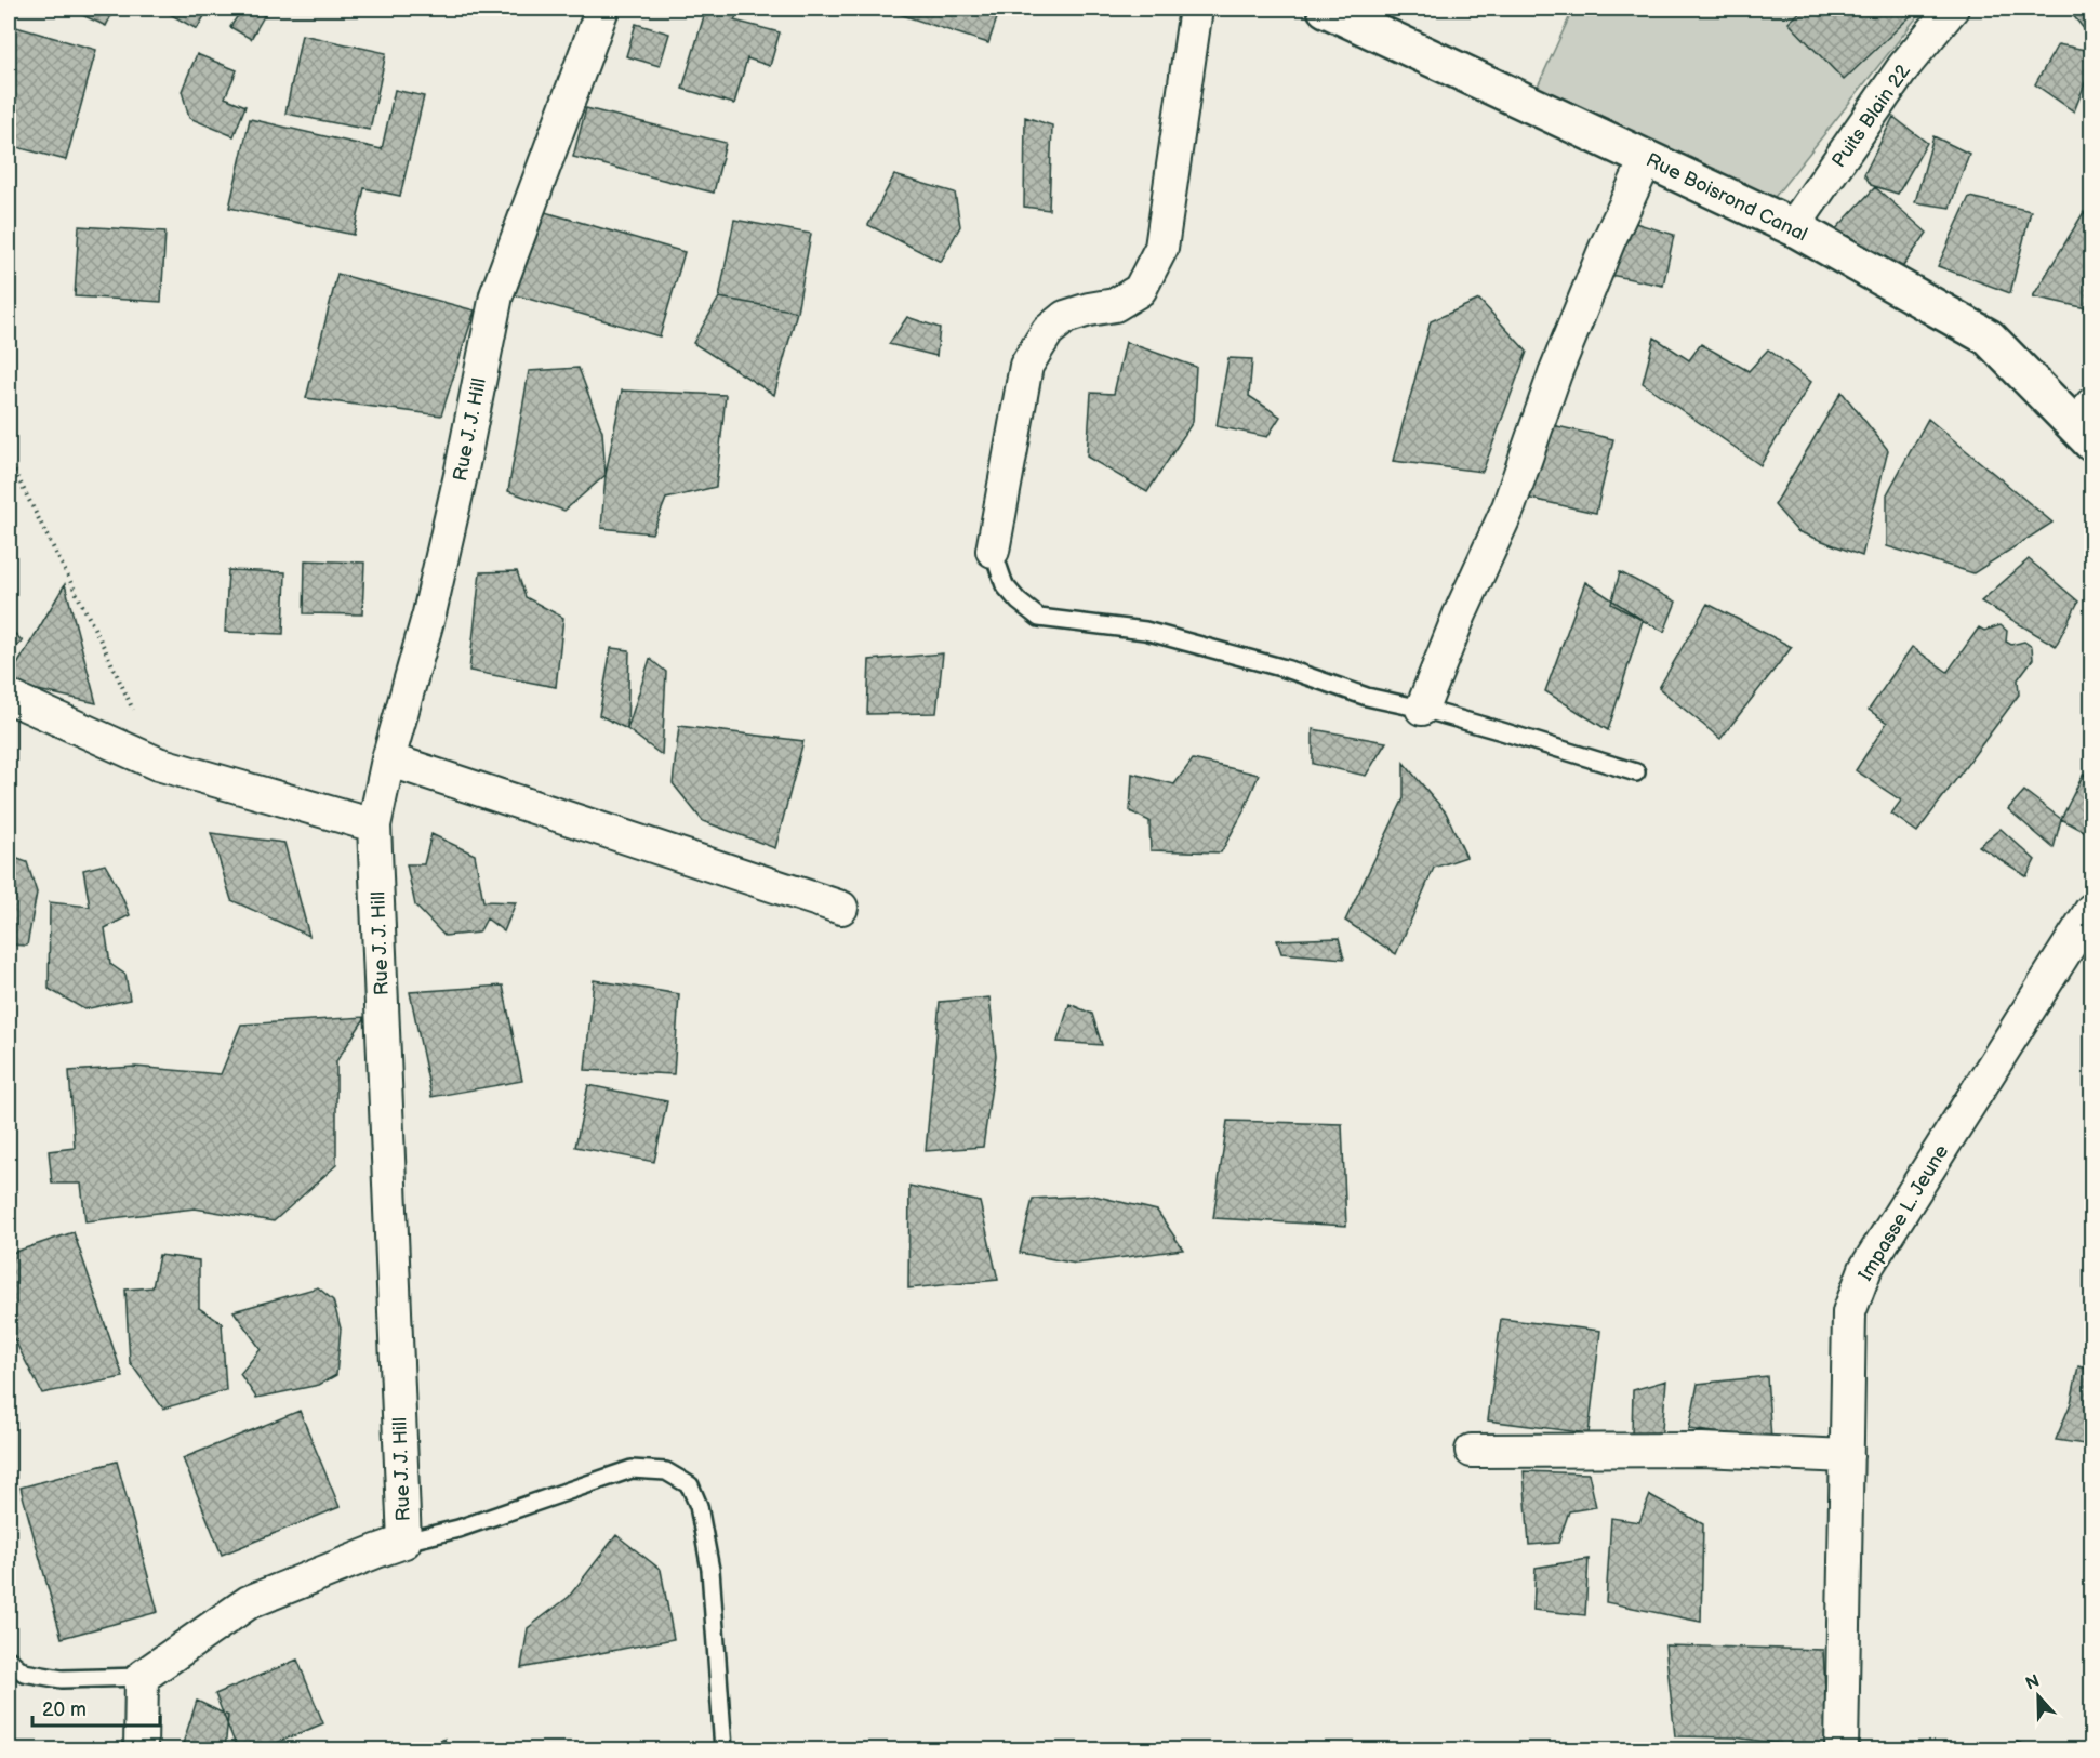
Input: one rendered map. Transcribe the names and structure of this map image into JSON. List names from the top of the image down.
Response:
{
  "streets": {
    "street": [
      "Puits Blain 22",
      "Rue Boisrond Canal",
      "Rue J. J. Hill",
      "Impasse L. Jeune"
    ]
  },
  "crossings": [
    ["Puits Blain 22", "Rue Boisrond Canal"]
  ],
  "scale_bar": "20 m",
  "north": "top"
}
